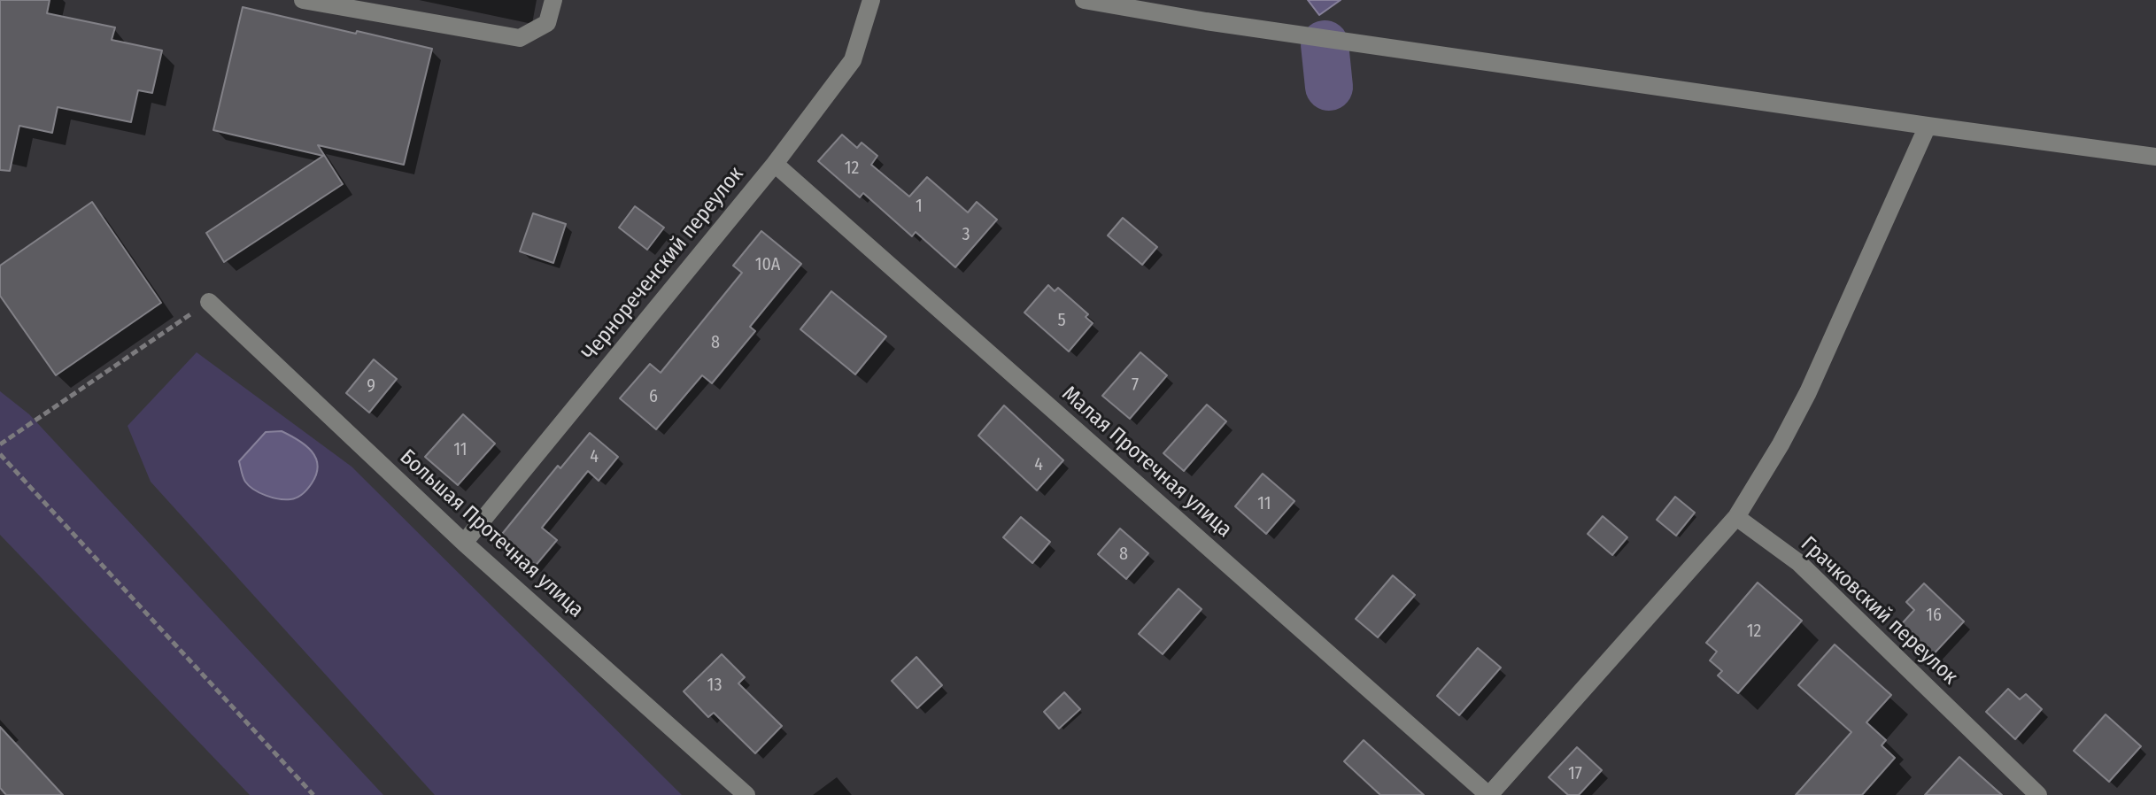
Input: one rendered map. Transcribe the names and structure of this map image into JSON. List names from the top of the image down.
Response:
{
  "streets": {
    "street": [
      "Чернореченский переулок",
      "Малая Протечная улица",
      "Большая Протечная улица",
      "Грачковский переулок"
    ]
  },
  "crossings": [
    ["Чернореченский переулок", "Малая Протечная улица"],
    ["Чернореченский переулок", "Большая Протечная улица"]
  ],
  "house_numbers": [
    "12",
    "1",
    "3",
    "10А",
    "5",
    "8",
    "7",
    "9",
    "6",
    "11",
    "4",
    "4",
    "11",
    "8",
    "16",
    "12",
    "13",
    "17"
  ]
}
